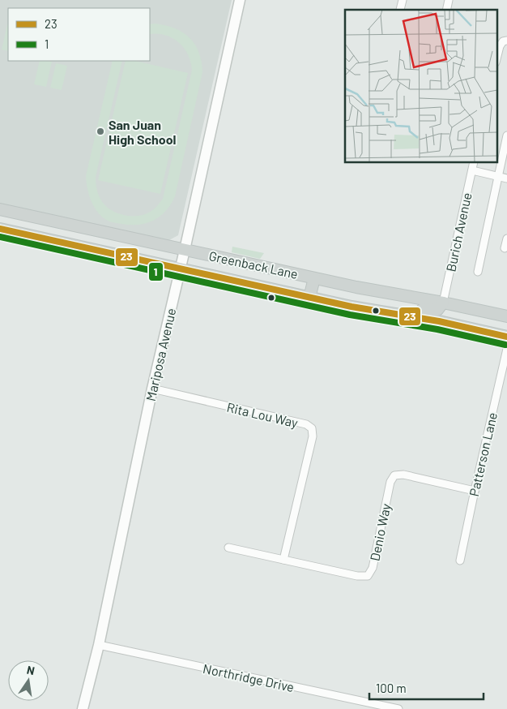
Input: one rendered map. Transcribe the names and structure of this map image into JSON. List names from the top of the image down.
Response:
{
  "streets": {
    "main road": ["Greenback Lane"],
    "street": [
      "Burich Avenue",
      "Mariposa Avenue",
      "Rita Lou Way",
      "Patterson Lane",
      "Denio Way",
      "Northridge Drive"
    ]
  },
  "crossings": [
    ["Burich Avenue", "Greenback Lane"],
    ["Greenback Lane", "Mariposa Avenue"],
    ["Mariposa Avenue", "Rita Lou Way"],
    ["Mariposa Avenue", "Northridge Drive"],
    ["Rita Lou Way", "Denio Way"],
    ["Patterson Lane", "Denio Way"]
  ],
  "places": ["San Juan High School"],
  "lines": ["transit line 23", "transit line 1"],
  "legend": ["23", "1"],
  "scale_bar": "100 m",
  "north": "top"
}
